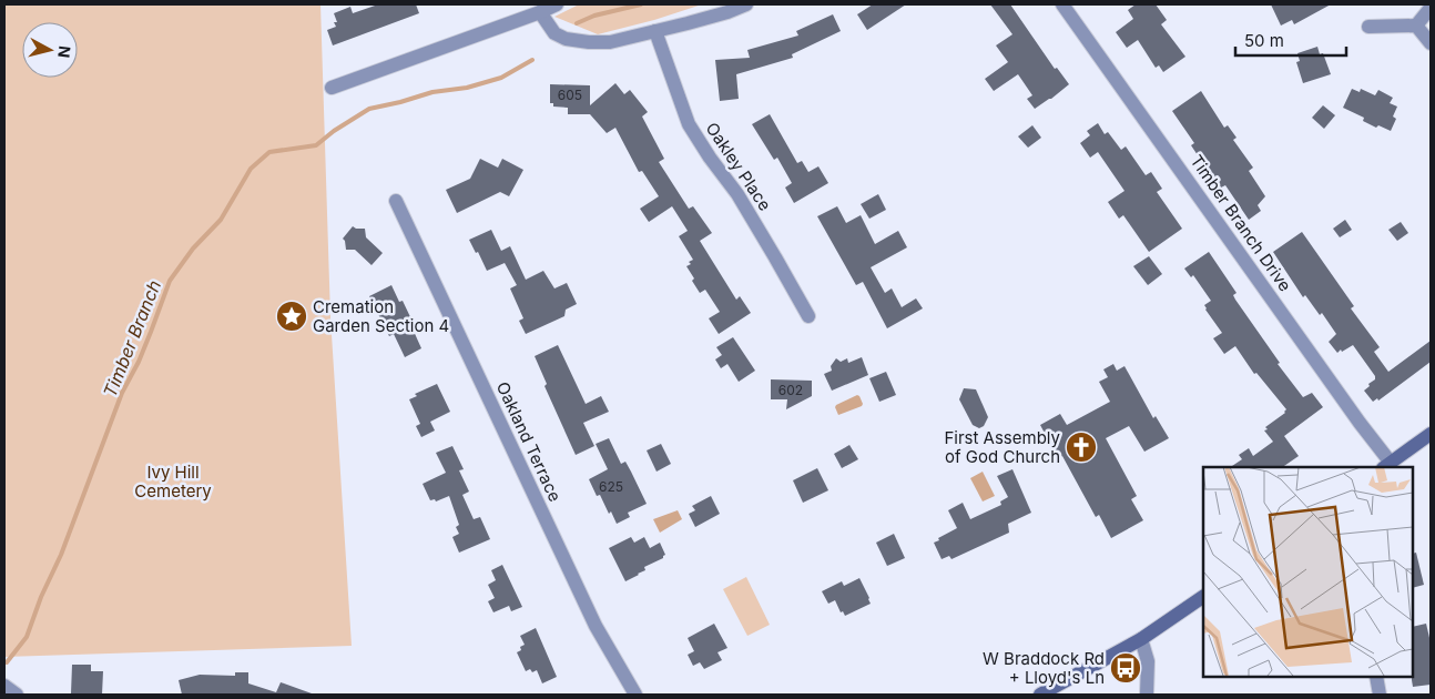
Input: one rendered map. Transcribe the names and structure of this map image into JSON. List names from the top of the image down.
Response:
{
  "streets": {
    "street": ["Oakley Place", "Timber Branch Drive", "Oakland Terrace"]
  },
  "water": ["Timber Branch"],
  "parks": ["Ivy Hill Cemetery"],
  "places": {
    "place": ["Cremation Garden Section 4"],
    "church": ["First Assembly of God Church"],
    "bus stop": ["W Braddock Rd + Lloyd's Ln"]
  },
  "house_numbers": ["605", "602", "625"],
  "scale_bar": "50 m",
  "north": "right"
}
